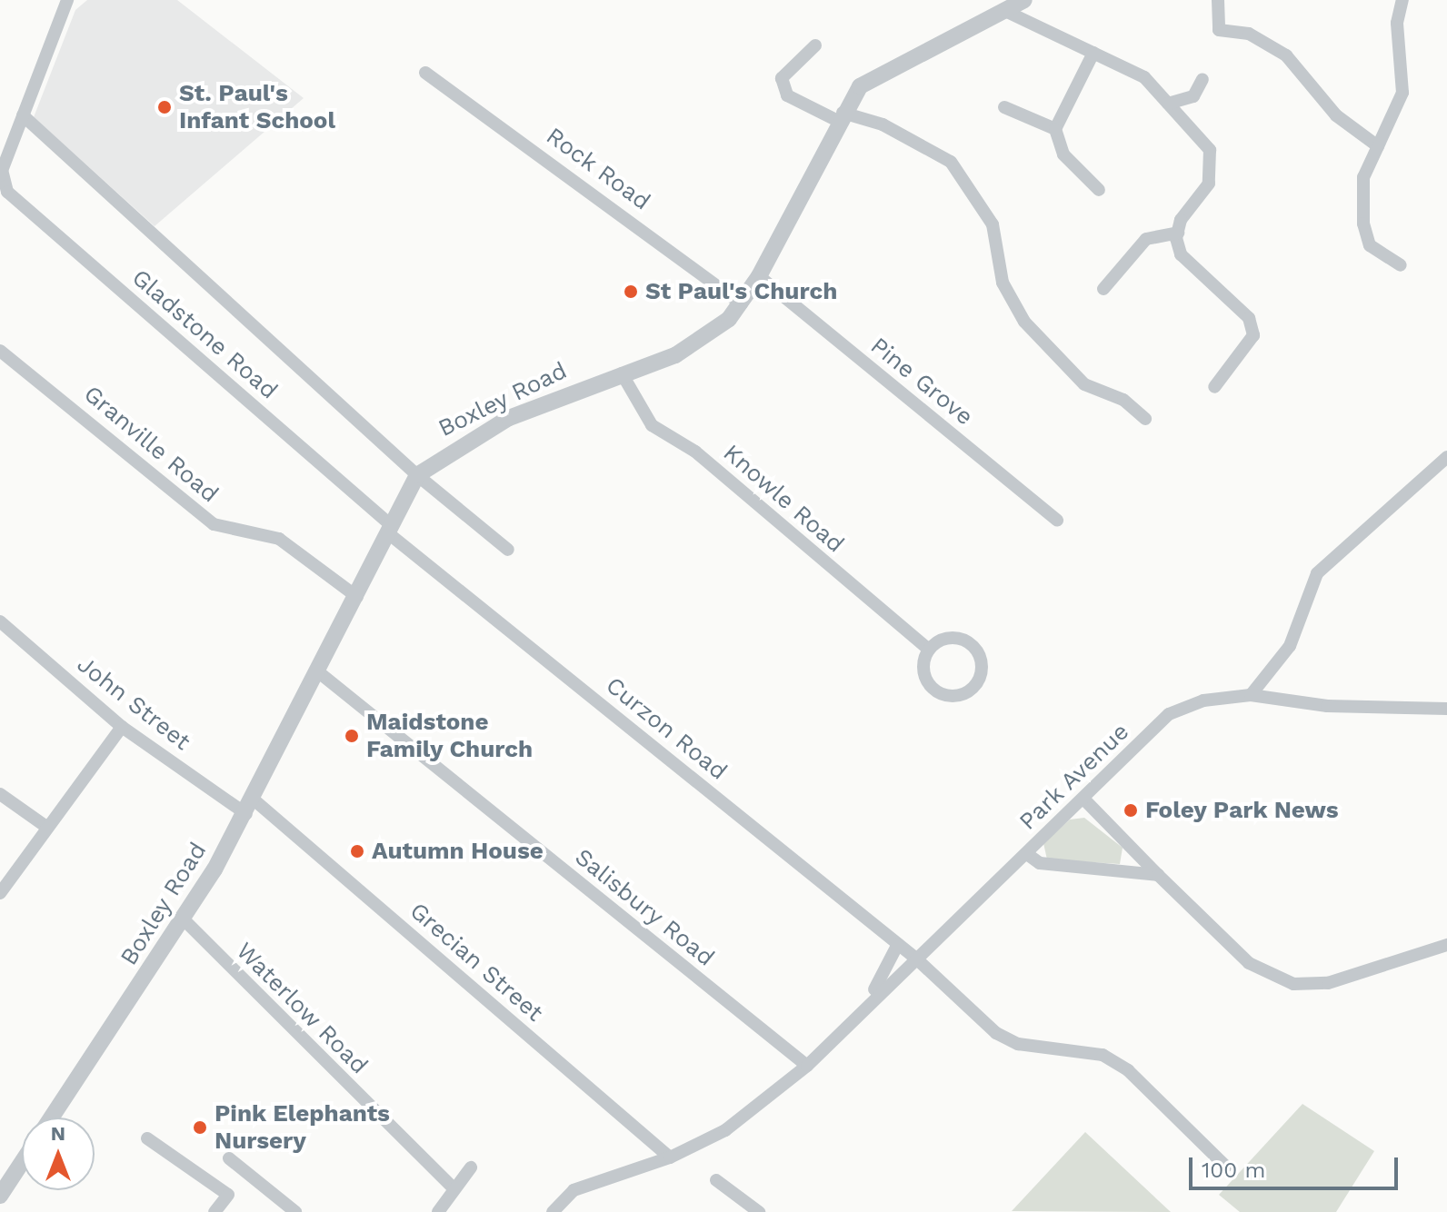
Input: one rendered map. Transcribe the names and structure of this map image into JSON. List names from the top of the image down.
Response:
{
  "streets": {
    "street": [
      "Rock Road",
      "Gladstone Road",
      "Pine Grove",
      "Boxley Road",
      "Granville Road",
      "Knowle Road",
      "John Street",
      "Curzon Road",
      "Park Avenue",
      "Salisbury Road",
      "Grecian Street",
      "Waterlow Road"
    ]
  },
  "crossings": [
    ["Rock Road", "Boxley Road"],
    ["Gladstone Road", "Boxley Road"],
    ["Gladstone Road", "Curzon Road"],
    ["Pine Grove", "Boxley Road"],
    ["Boxley Road", "Granville Road"],
    ["Boxley Road", "Knowle Road"],
    ["Boxley Road", "John Street"],
    ["Boxley Road", "Curzon Road"],
    ["Boxley Road", "Salisbury Road"],
    ["Boxley Road", "Grecian Street"],
    ["Boxley Road", "Waterlow Road"],
    ["John Street", "Grecian Street"],
    ["Curzon Road", "Park Avenue"],
    ["Park Avenue", "Salisbury Road"],
    ["Park Avenue", "Grecian Street"]
  ],
  "places": [
    "St. Paul's Infant School",
    "St Paul's Church",
    "Maidstone Family Church",
    "Foley Park News",
    "Autumn House",
    "Pink Elephants Nursery"
  ],
  "scale_bar": "100 m",
  "north": "top"
}
